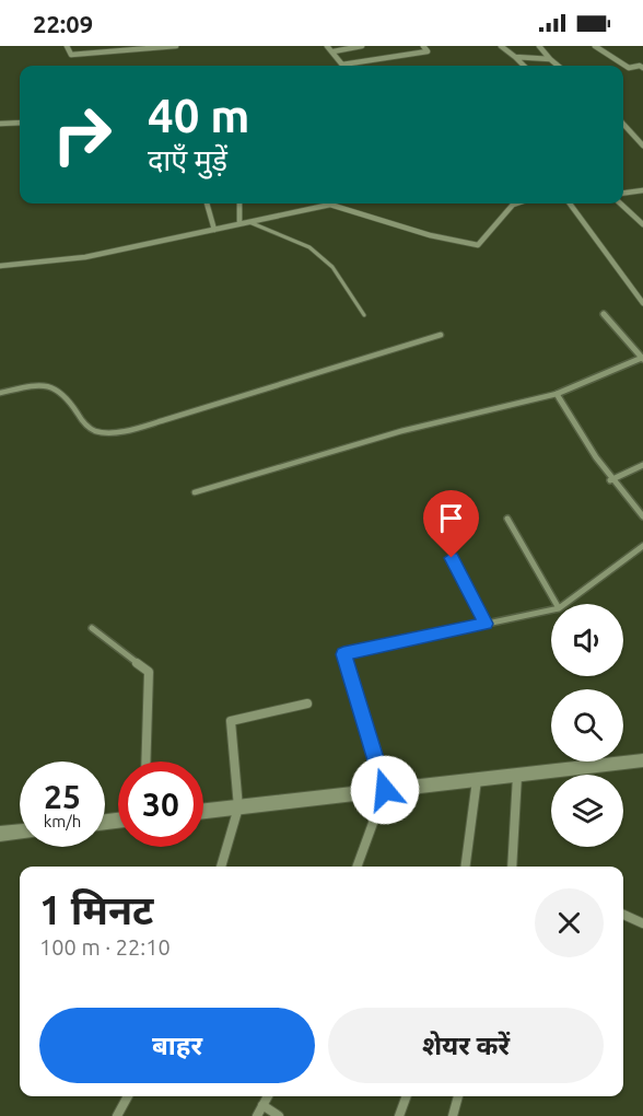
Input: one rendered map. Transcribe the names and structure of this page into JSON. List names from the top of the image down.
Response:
{
  "page": {
    "status": "22:09",
    "turn": ["40 m", "दाएँ मुड़ें"],
    "speed": "25 km/h",
    "limit": "30",
    "heading": ["1 मिनट", "100 m · 22:10"],
    "buttons": ["बाहर", "शेयर करें"]
  }
}
